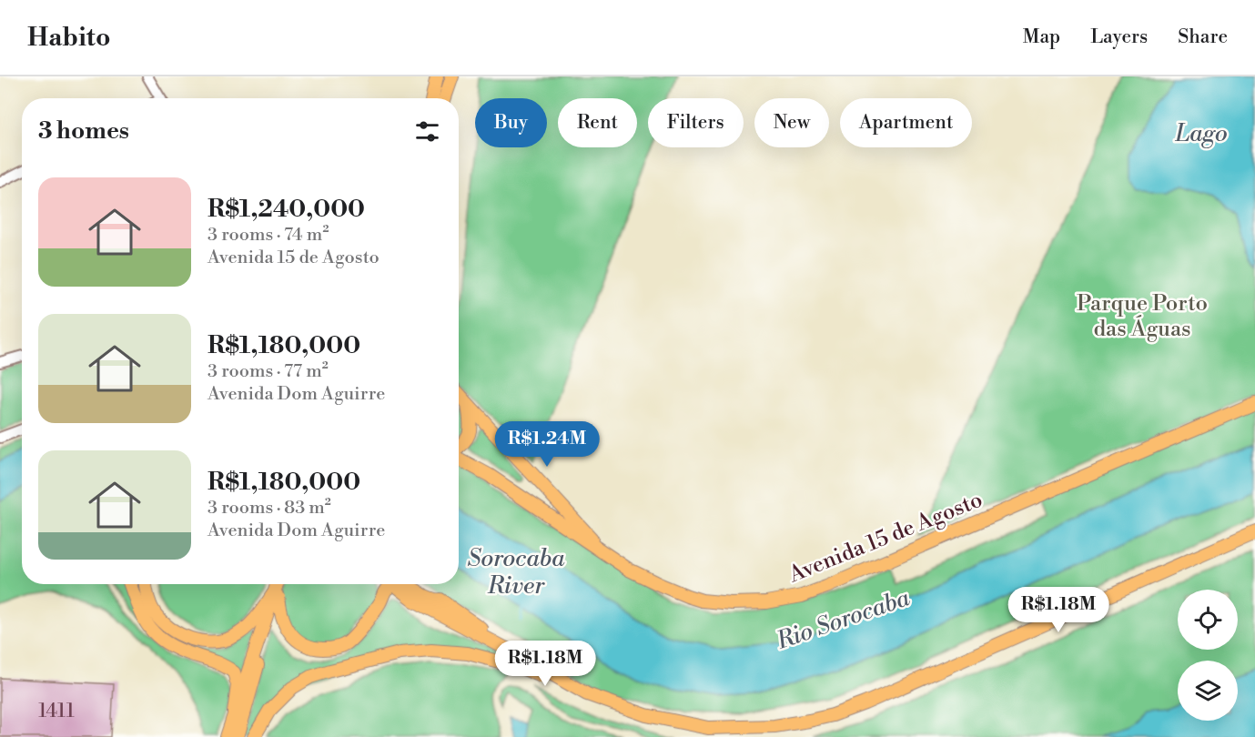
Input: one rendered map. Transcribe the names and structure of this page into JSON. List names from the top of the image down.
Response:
{
  "streets": {
    "main road": ["Avenida 15 de Agosto"]
  },
  "water": ["Lago", "Sorocaba River", "Rio Sorocaba"],
  "parks": ["Parque Porto das Águas"],
  "house_numbers": ["1411"],
  "page": {
    "header": "Habito",
    "nav": ["Map", "Layers", "Share"],
    "chip": [
      "Buy",
      "Rent",
      "Filters",
      "New",
      "Apartment"
    ],
    "heading": "3 homes",
    "list": [
      {
        "name": "R$1,240,000",
        "note": "3 rooms · 74 m² · Avenida 15 de Agosto"
      },
      {
        "name": "R$1,180,000",
        "note": "3 rooms · 77 m² · Avenida Dom Aguirre"
      },
      {
        "name": "R$1,180,000",
        "note": "3 rooms · 83 m² · Avenida Dom Aguirre"
      }
    ],
    "price": ["R$1.24M", "R$1.18M", "R$1.18M"]
  }
}
